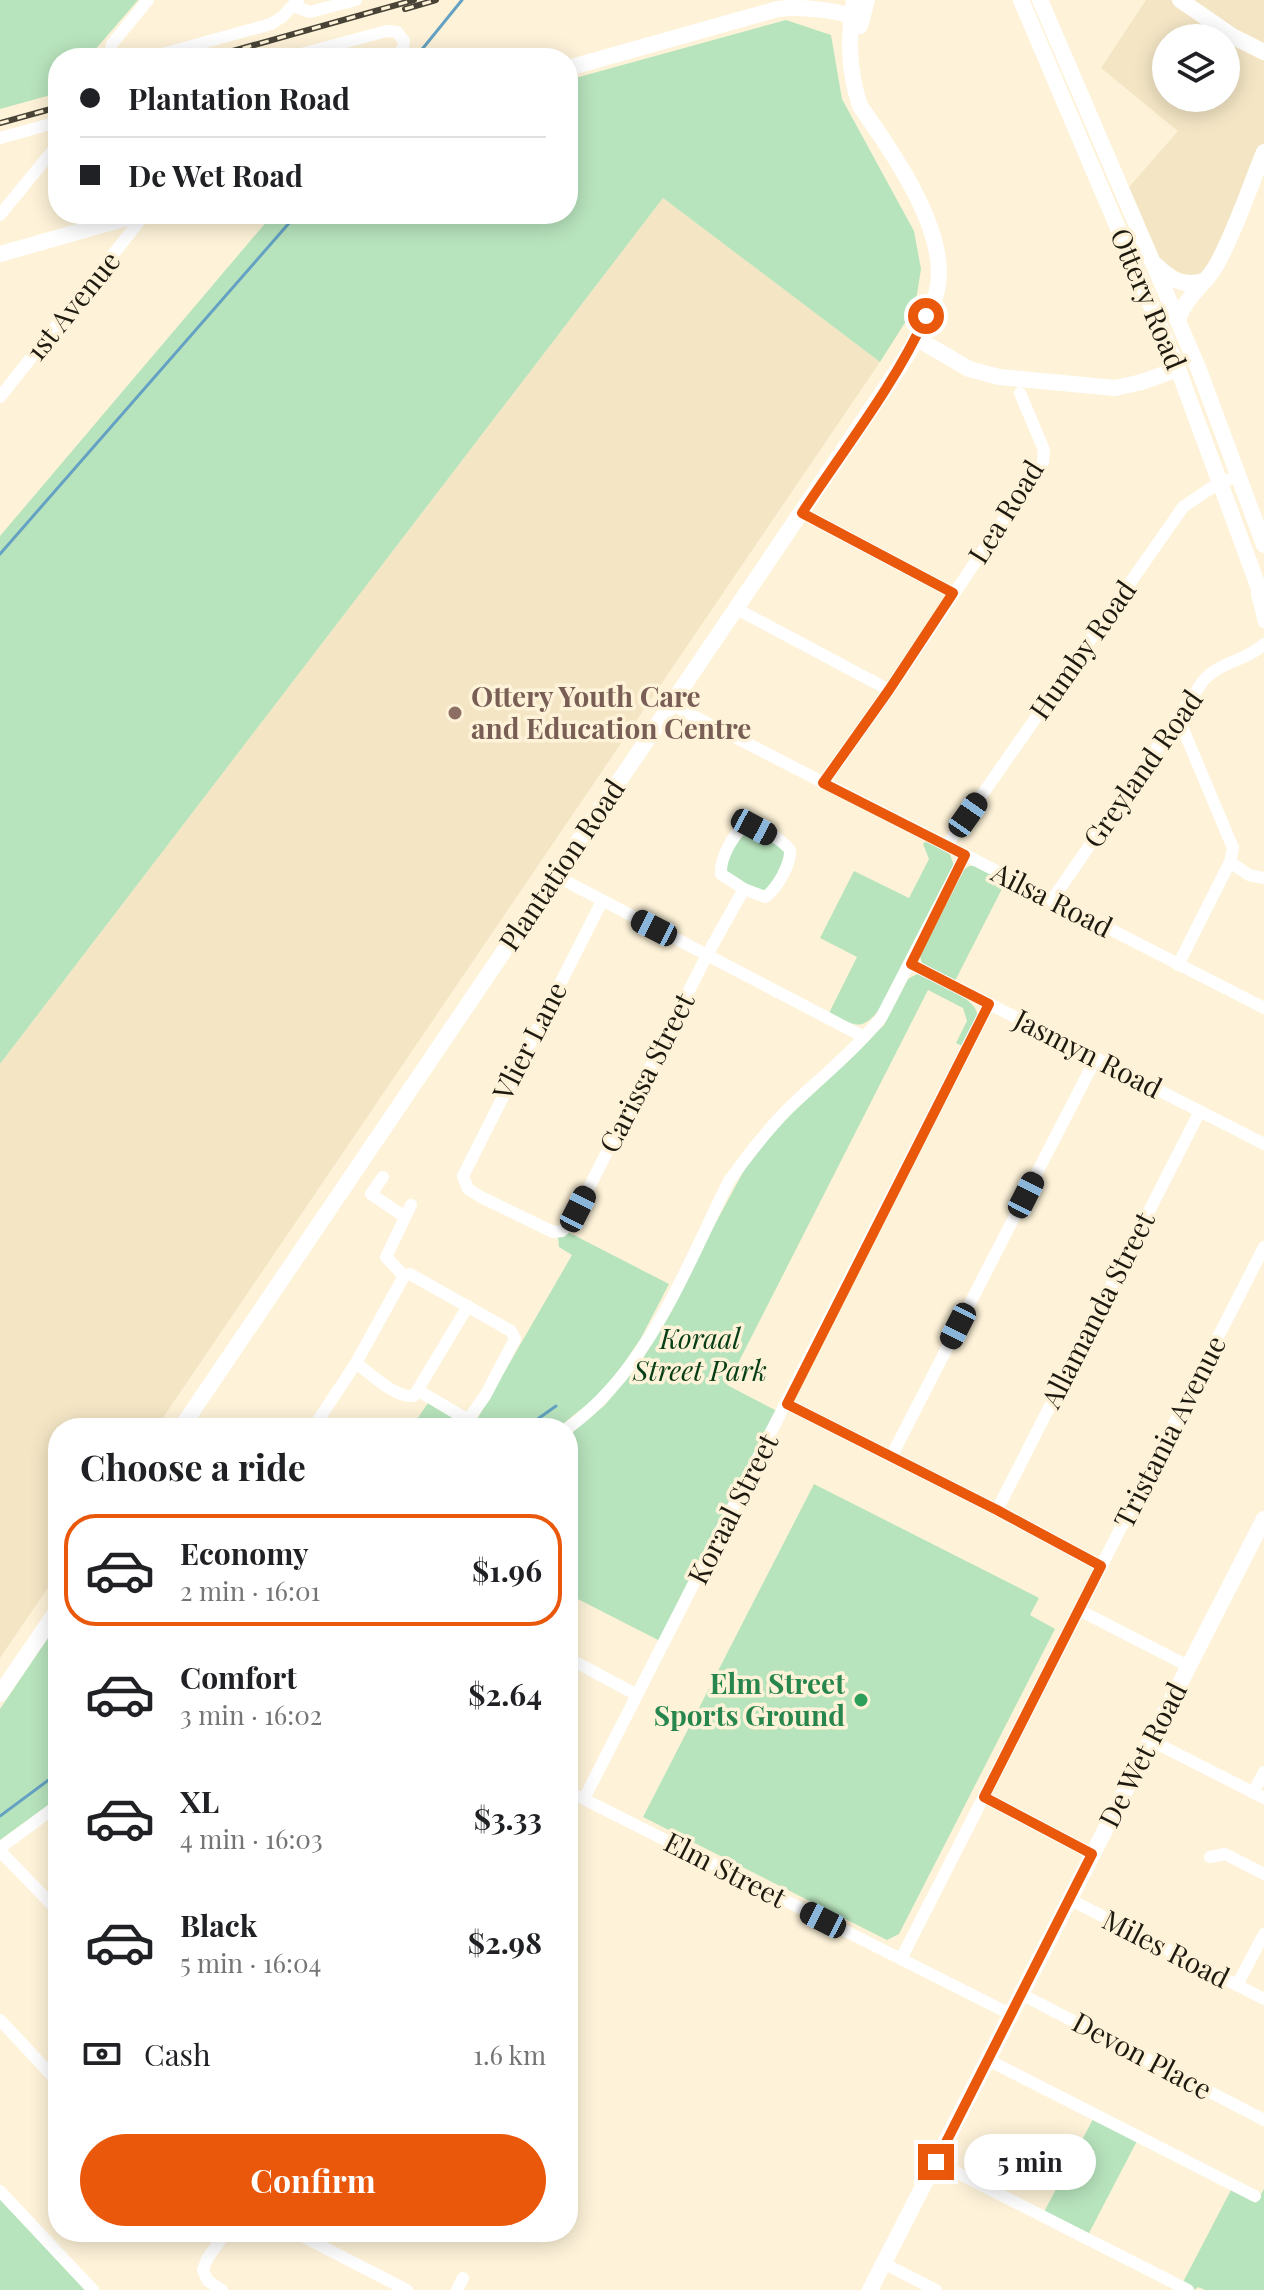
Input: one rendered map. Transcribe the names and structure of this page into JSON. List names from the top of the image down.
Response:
{
  "streets": {
    "street": [
      "Ottery Road",
      "1st Avenue",
      "Lea Road",
      "Humby Road",
      "Greyland Road",
      "Plantation Road",
      "Ailsa Road",
      "Vlier Lane",
      "Jasmyn Road",
      "Carissa Street",
      "Allamanda Street",
      "Tristania Avenue",
      "Koraal Street",
      "De Wet Road",
      "Elm Street",
      "Miles Road",
      "Devon Place"
    ]
  },
  "crossings": [
    ["Ottery Road", "Humby Road"],
    ["Lea Road", "Ailsa Road"],
    ["Humby Road", "Ailsa Road"],
    ["Greyland Road", "Ailsa Road"],
    ["Plantation Road", "Ailsa Road"],
    ["Vlier Lane", "Carissa Street"],
    ["Jasmyn Road", "Allamanda Street"],
    ["Jasmyn Road", "Koraal Street"],
    ["Tristania Avenue", "Elm Street"],
    ["Koraal Street", "Elm Street"],
    ["De Wet Road", "Elm Street"],
    ["De Wet Road", "Miles Road"],
    ["De Wet Road", "Devon Place"]
  ],
  "parks": ["Koraal Street Park"],
  "places": ["Ottery Youth Care and Education Centre", "Elm Street Sports Ground"],
  "page": {
    "banner": ["Plantation Road", "De Wet Road"],
    "heading": "Choose a ride",
    "list": [
      {
        "name": "Economy",
        "note": "2 min · 16:01",
        "value": "$1.96"
      },
      {
        "name": "Comfort",
        "note": "3 min · 16:02",
        "value": "$2.64"
      },
      {
        "name": "XL",
        "note": "4 min · 16:03",
        "value": "$3.33"
      },
      {
        "name": "Black",
        "note": "5 min · 16:04",
        "value": "$2.98"
      }
    ],
    "pay": ["Cash", "1.6 km"],
    "buttons": "Confirm",
    "bubble": "5 min"
  }
}
